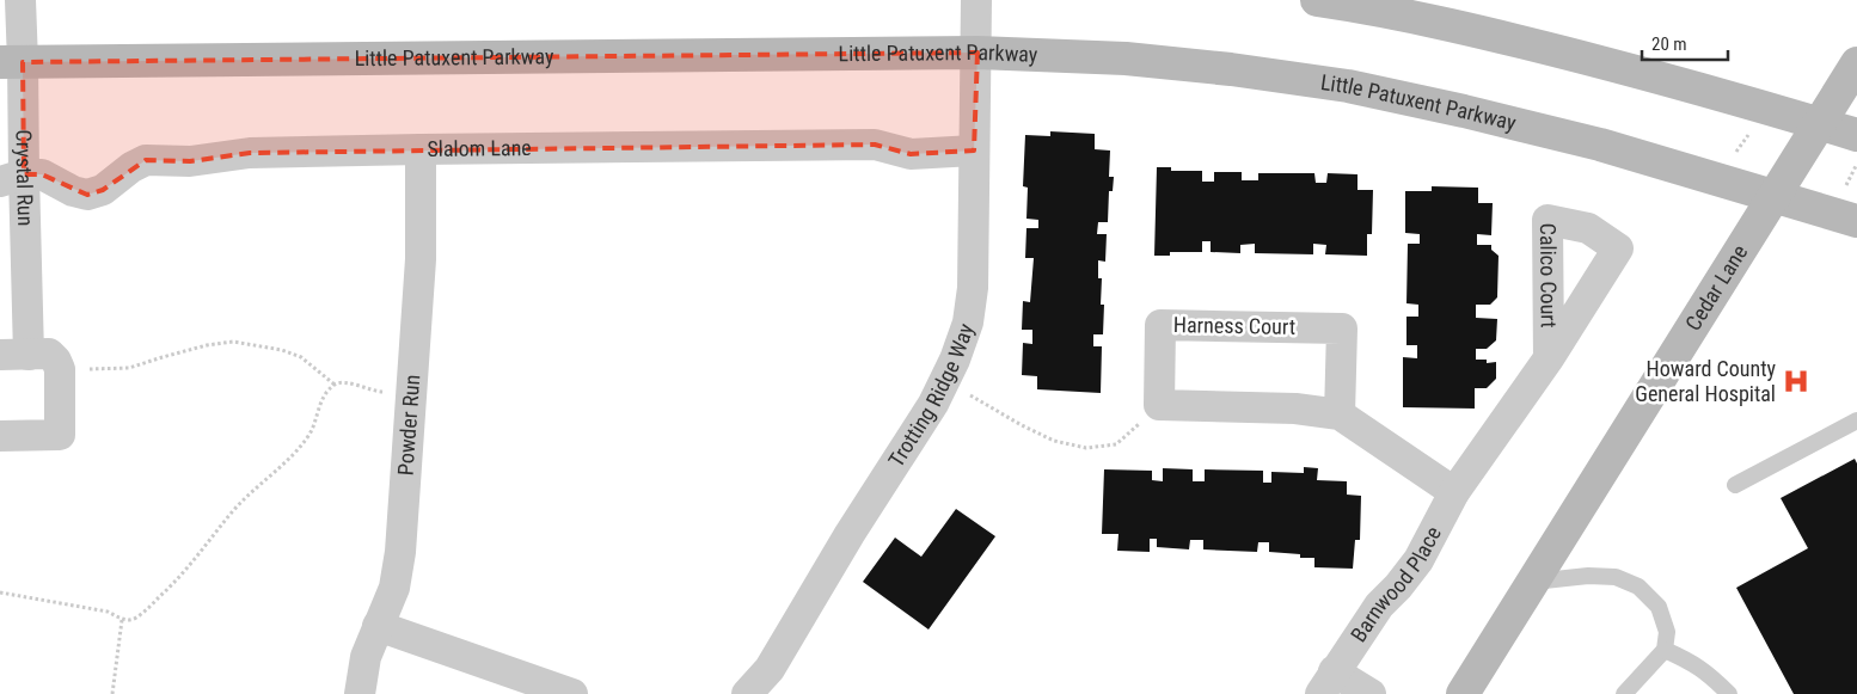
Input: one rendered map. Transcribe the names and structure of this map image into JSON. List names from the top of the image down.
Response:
{
  "streets": {
    "street": [
      "Little Patuxent Parkway",
      "Slalom Lane",
      "Crystal Run",
      "Calico Court",
      "Cedar Lane",
      "Harness Court",
      "Trotting Ridge Way",
      "Powder Run",
      "Barnwood Place"
    ]
  },
  "crossings": [
    ["Little Patuxent Parkway", "Crystal Run"],
    ["Little Patuxent Parkway", "Cedar Lane"],
    ["Little Patuxent Parkway", "Trotting Ridge Way"],
    ["Slalom Lane", "Crystal Run"],
    ["Slalom Lane", "Trotting Ridge Way"],
    ["Slalom Lane", "Powder Run"],
    ["Calico Court", "Barnwood Place"]
  ],
  "places": {
    "hospital": ["Howard County General Hospital"]
  },
  "scale_bar": "20 m"
}
